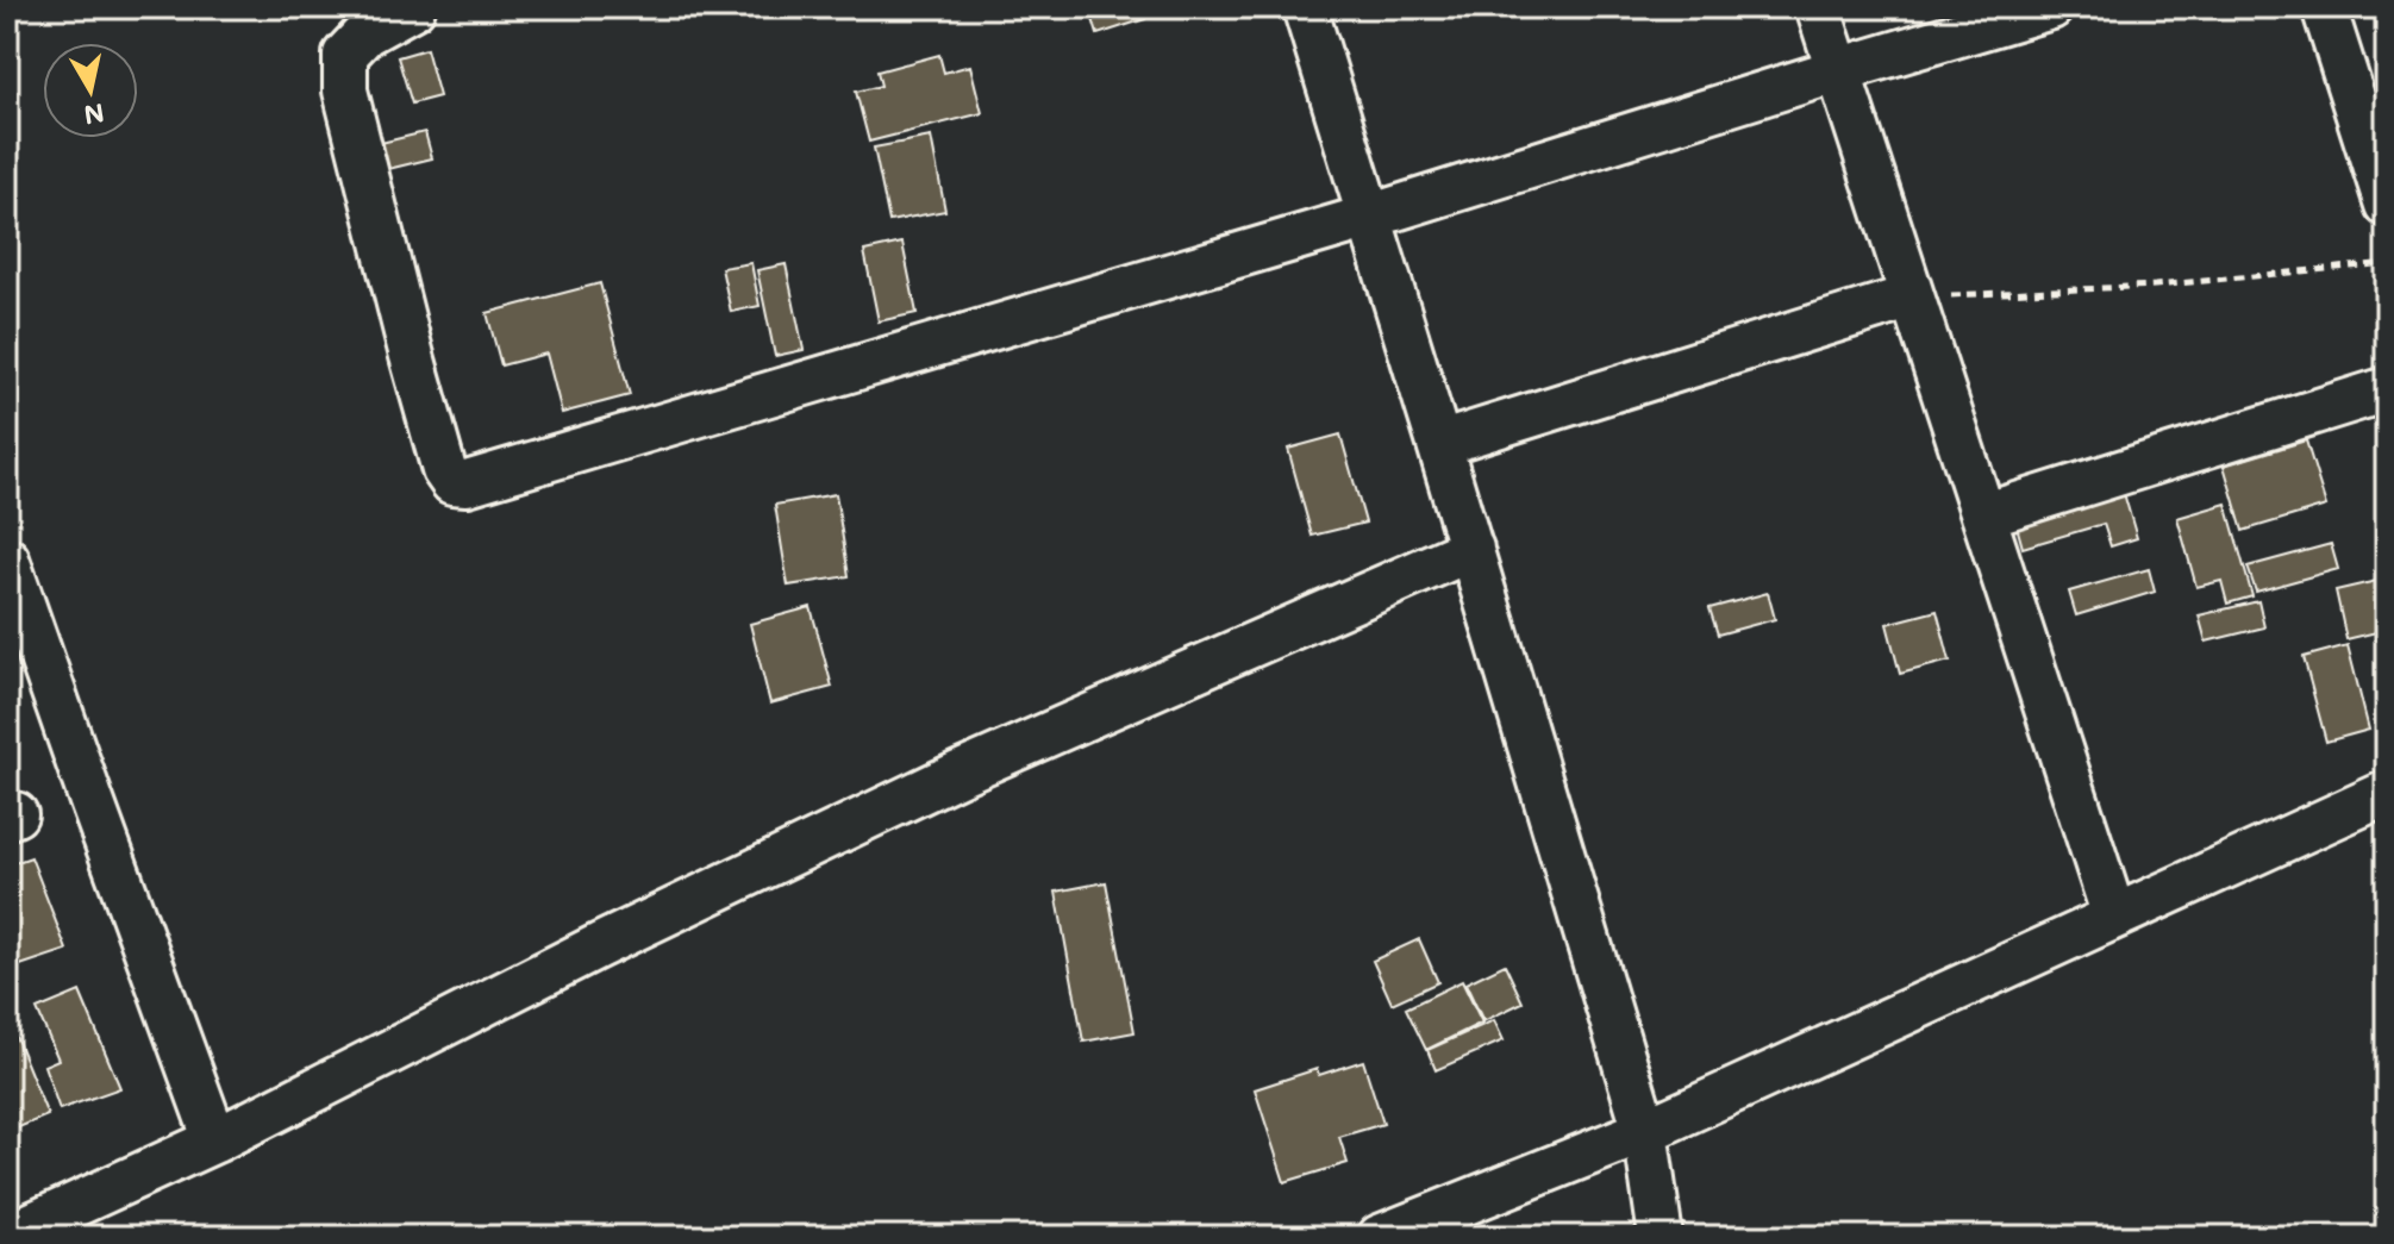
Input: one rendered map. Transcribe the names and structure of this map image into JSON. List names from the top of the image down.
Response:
{
  "north": "bottom"
}
